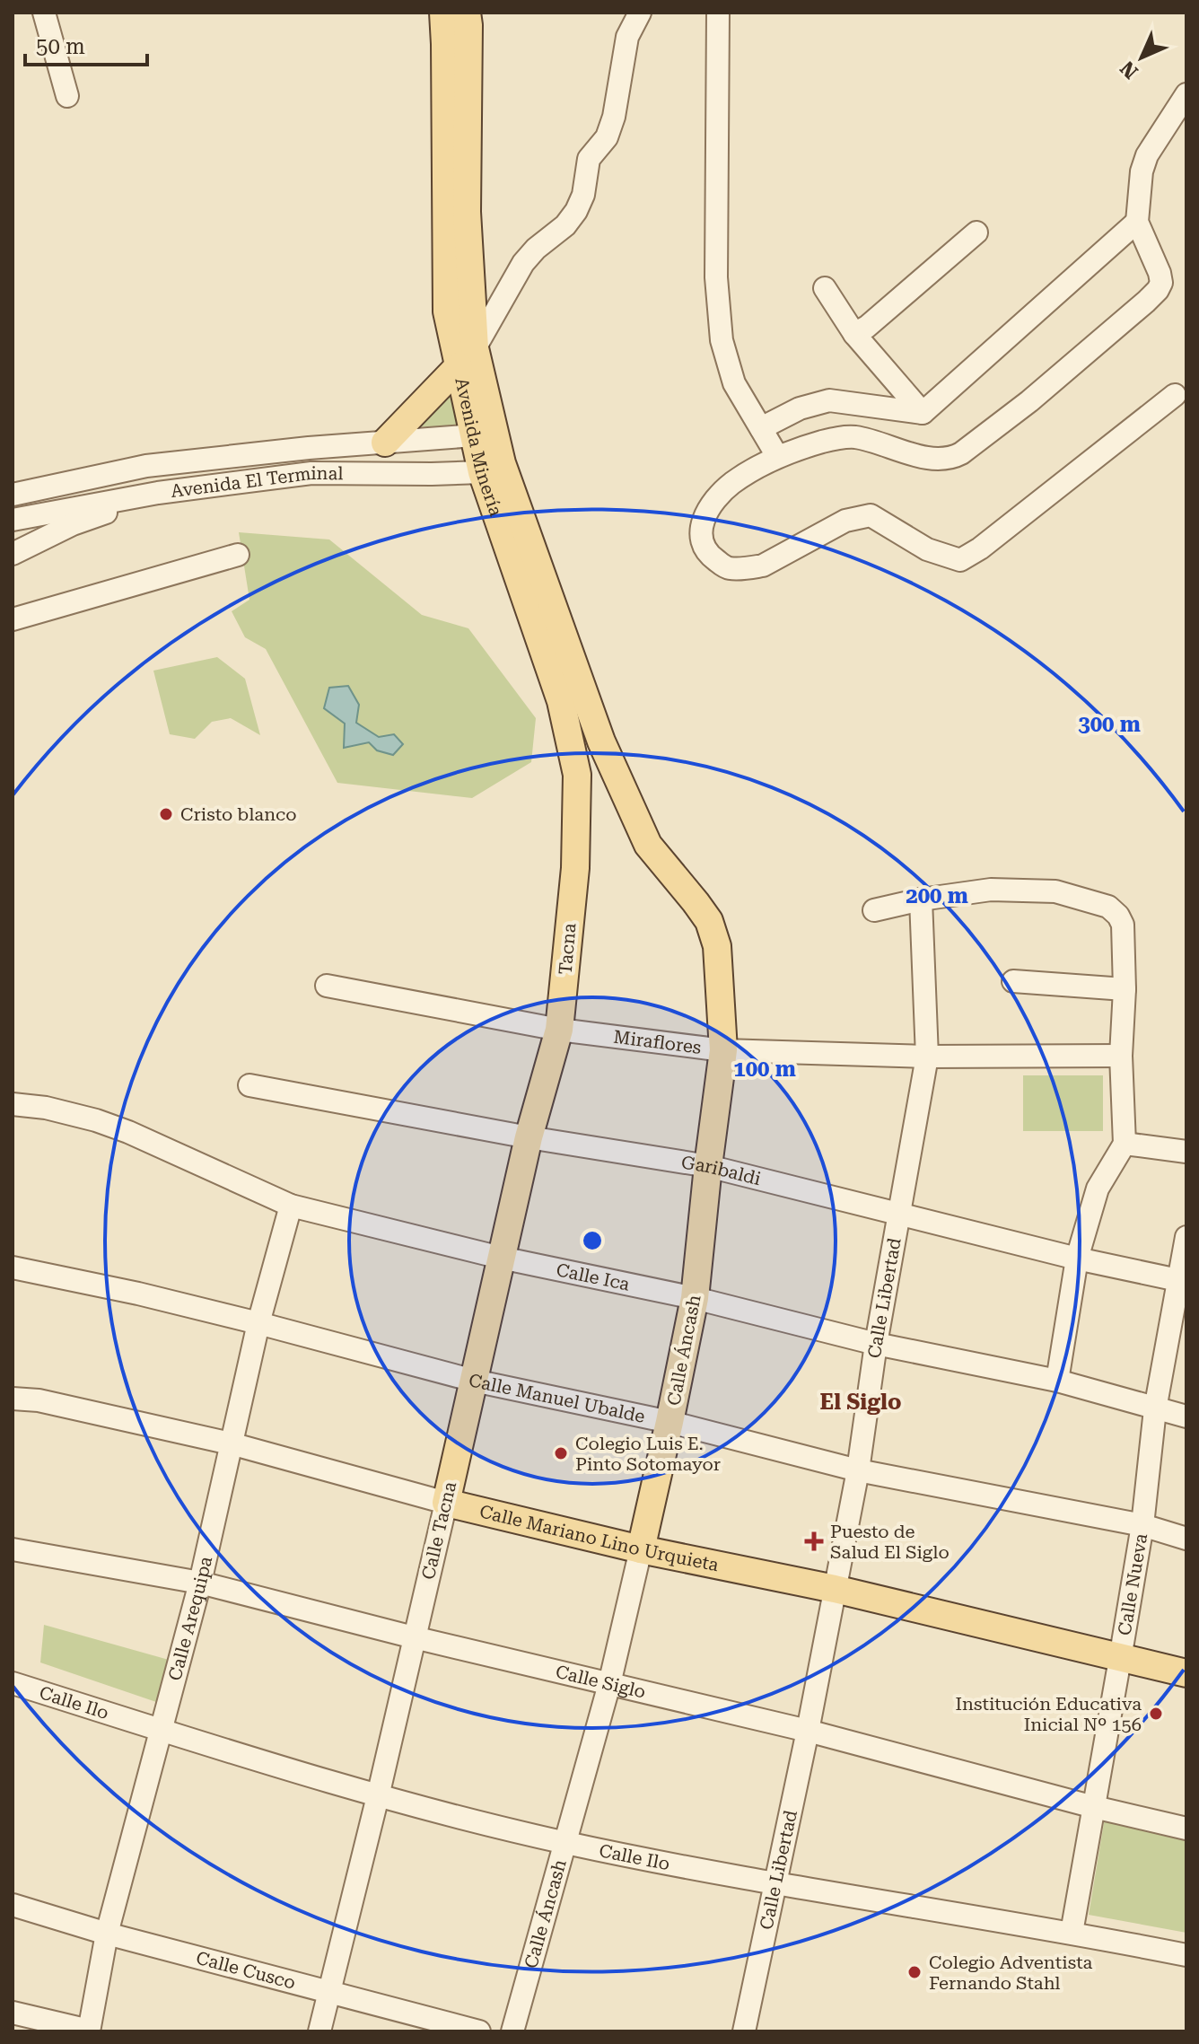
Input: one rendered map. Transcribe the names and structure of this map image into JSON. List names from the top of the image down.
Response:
{
  "streets": {
    "main road": [
      "Avenida Minería",
      "Tacna",
      "Calle Áncash",
      "Calle Tacna",
      "Calle Mariano Lino Urquieta"
    ],
    "street": [
      "Avenida El Terminal",
      "Miraflores",
      "Garibaldi",
      "Calle Ica",
      "Calle Libertad",
      "Calle Manuel Ubalde",
      "Calle Nueva",
      "Calle Arequipa",
      "Calle Siglo",
      "Calle Ilo",
      "Calle Cusco"
    ]
  },
  "crossings": [
    ["Avenida Minería", "Avenida El Terminal"],
    ["Avenida Minería", "Tacna"],
    ["Avenida Minería", "Calle Áncash"],
    ["Tacna", "Miraflores"],
    ["Tacna", "Calle Tacna"],
    ["Miraflores", "Calle Libertad"],
    ["Miraflores", "Calle Áncash"],
    ["Miraflores", "Calle Tacna"],
    ["Garibaldi", "Calle Libertad"],
    ["Garibaldi", "Calle Áncash"],
    ["Garibaldi", "Calle Tacna"],
    ["Garibaldi", "Calle Nueva"],
    ["Calle Ica", "Calle Libertad"],
    ["Calle Ica", "Calle Áncash"],
    ["Calle Ica", "Calle Tacna"],
    ["Calle Ica", "Calle Nueva"],
    ["Calle Ica", "Calle Arequipa"],
    ["Calle Libertad", "Calle Manuel Ubalde"],
    ["Calle Libertad", "Calle Mariano Lino Urquieta"],
    ["Calle Libertad", "Calle Siglo"],
    ["Calle Libertad", "Calle Ilo"],
    ["Calle Áncash", "Calle Manuel Ubalde"],
    ["Calle Áncash", "Calle Mariano Lino Urquieta"],
    ["Calle Áncash", "Calle Siglo"],
    ["Calle Áncash", "Calle Ilo"],
    ["Calle Manuel Ubalde", "Calle Tacna"],
    ["Calle Manuel Ubalde", "Calle Nueva"],
    ["Calle Manuel Ubalde", "Calle Arequipa"],
    ["Calle Tacna", "Calle Mariano Lino Urquieta"],
    ["Calle Tacna", "Calle Siglo"],
    ["Calle Tacna", "Calle Ilo"],
    ["Calle Tacna", "Calle Cusco"],
    ["Calle Mariano Lino Urquieta", "Calle Nueva"],
    ["Calle Mariano Lino Urquieta", "Calle Arequipa"],
    ["Calle Nueva", "Calle Siglo"],
    ["Calle Nueva", "Calle Ilo"],
    ["Calle Arequipa", "Calle Siglo"],
    ["Calle Arequipa", "Calle Ilo"],
    ["Calle Arequipa", "Calle Cusco"]
  ],
  "districts": ["El Siglo"],
  "places": {
    "other": [
      "Cristo blanco",
      "Colegio Luis E. Pinto Sotomayor",
      "Institución Educativa Inicial Nº 156",
      "Colegio Adventista Fernando Stahl"
    ],
    "health": ["Puesto de Salud El Siglo"]
  },
  "scale_bar": "50 m",
  "north": "bottom left",
  "rings": ["300 m", "200 m", "100 m"]
}
